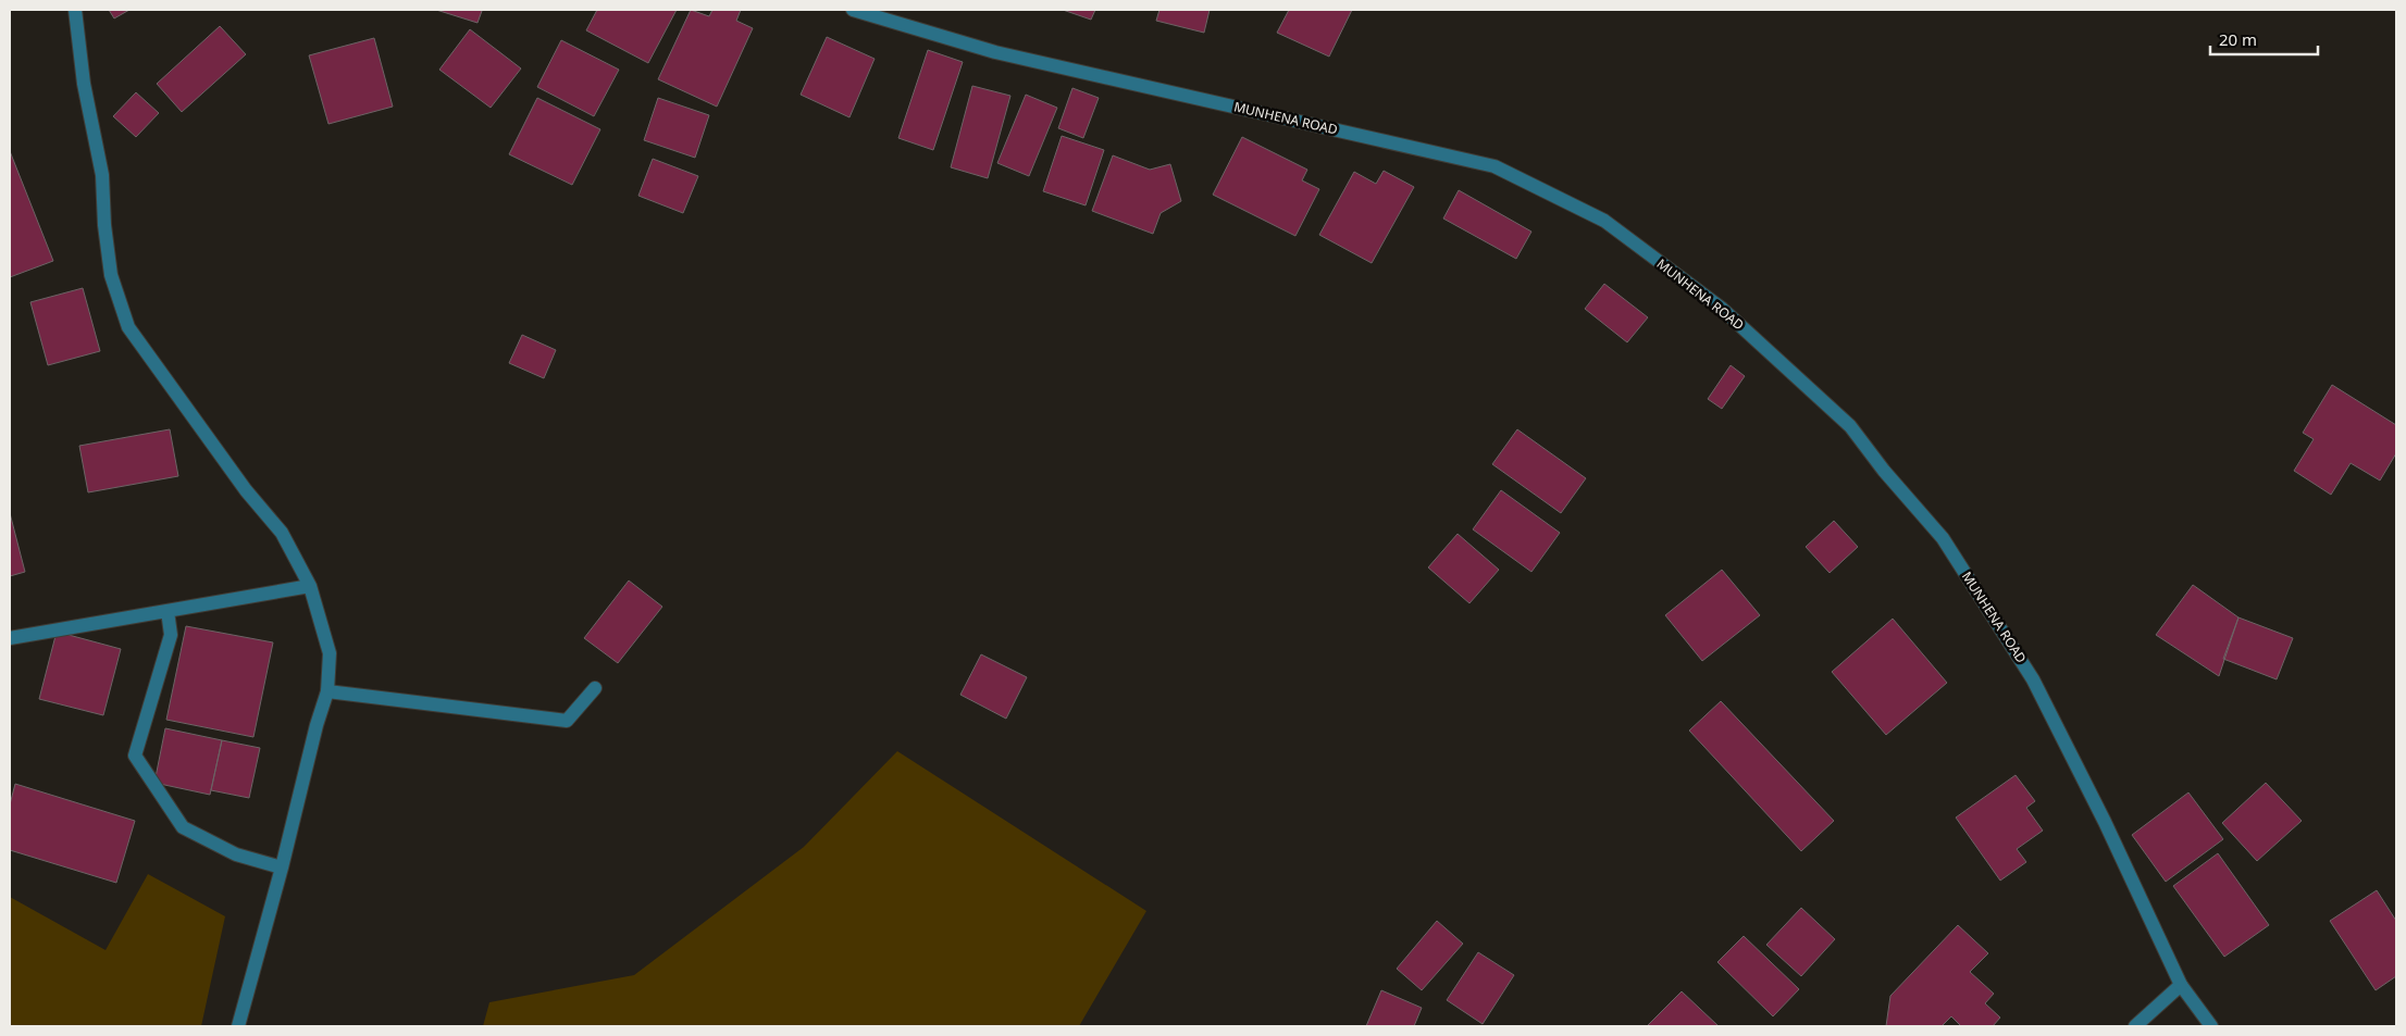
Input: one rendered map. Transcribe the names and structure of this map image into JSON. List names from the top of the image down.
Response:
{
  "streets": {
    "street": ["MUNHENA ROAD"]
  },
  "scale_bar": "20 m"
}
